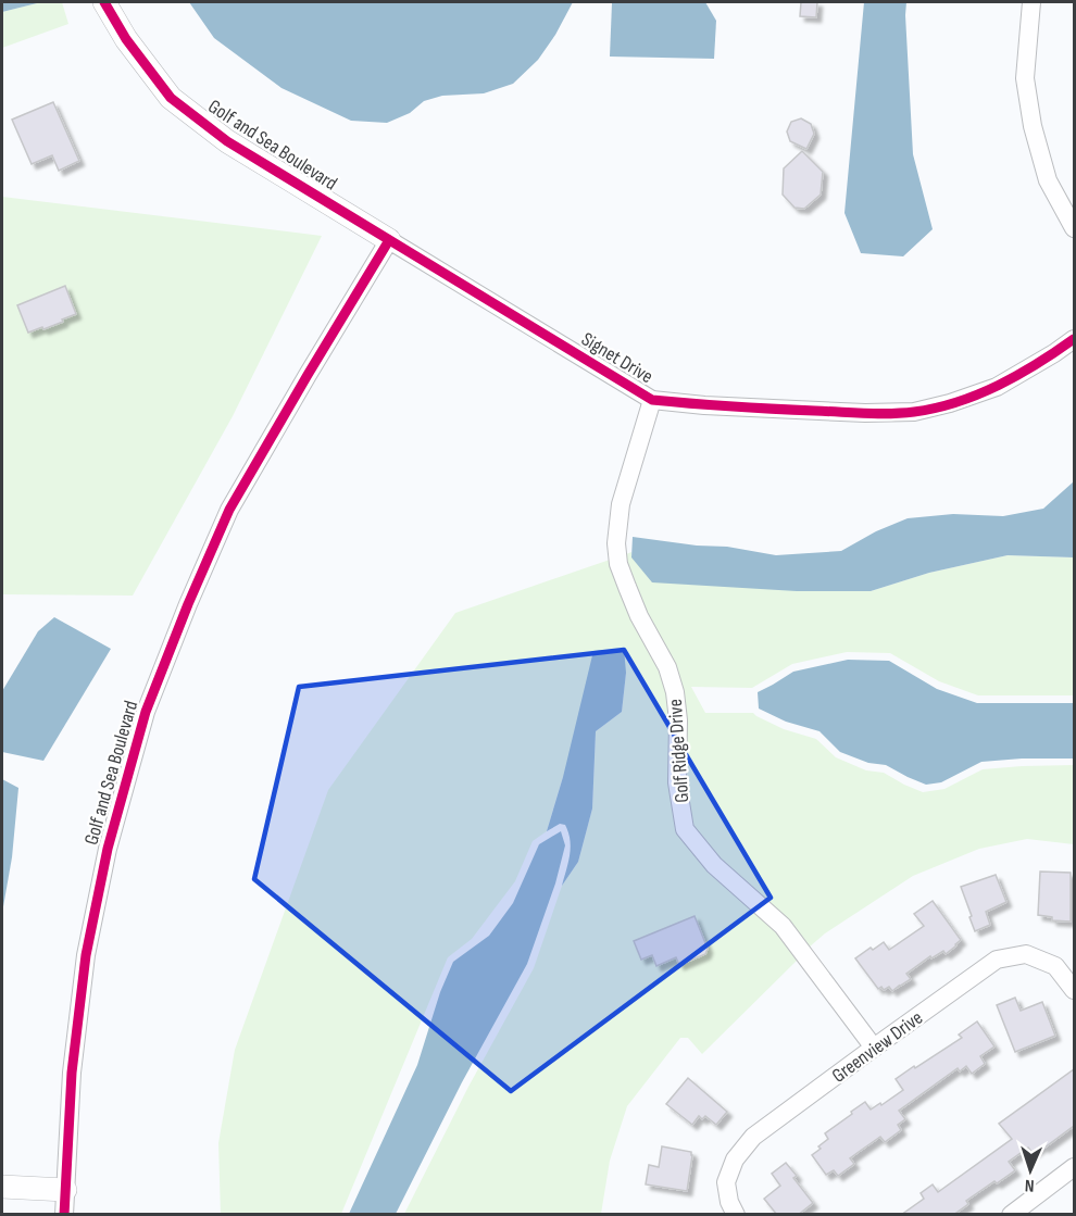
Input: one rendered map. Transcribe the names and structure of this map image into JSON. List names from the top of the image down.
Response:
{
  "streets": {
    "street": [
      "Golf and Sea Boulevard",
      "Signet Drive",
      "Golf Ridge Drive",
      "Greenview Drive"
    ]
  },
  "crossings": [
    ["Golf and Sea Boulevard", "Signet Drive"],
    ["Signet Drive", "Golf Ridge Drive"],
    ["Golf Ridge Drive", "Greenview Drive"]
  ],
  "north": "bottom"
}
